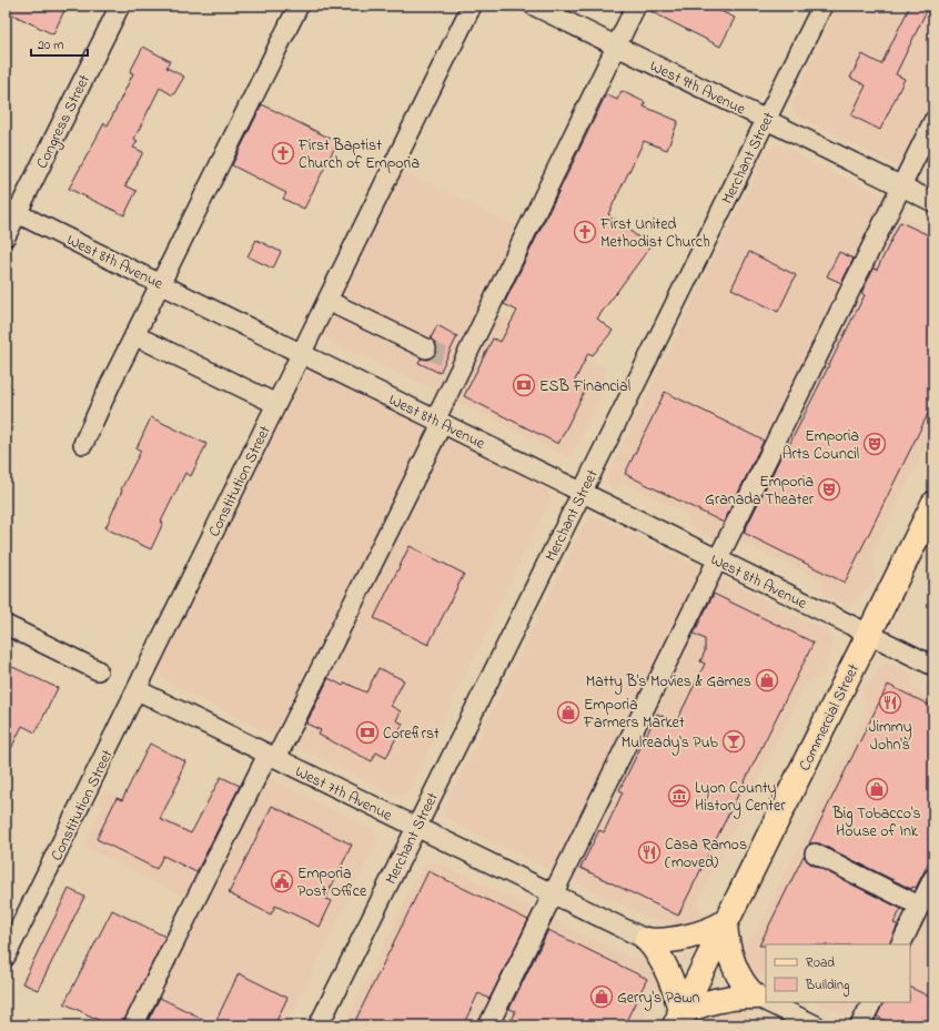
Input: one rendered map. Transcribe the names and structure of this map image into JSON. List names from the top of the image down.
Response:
{
  "streets": {
    "main road": ["Commercial Street"],
    "street": [
      "West 9th Avenue",
      "Congress Street",
      "Merchant Street",
      "West 8th Avenue",
      "Constitution Street",
      "West 7th Avenue"
    ]
  },
  "crossings": [
    ["West 9th Avenue", "Merchant Street"],
    ["Congress Street", "West 8th Avenue"],
    ["Merchant Street", "West 8th Avenue"],
    ["Merchant Street", "West 7th Avenue"],
    ["West 8th Avenue", "Constitution Street"],
    ["West 8th Avenue", "Commercial Street"],
    ["Constitution Street", "West 7th Avenue"]
  ],
  "places": {
    "church": ["First Baptist Church of Emporia", "First United Methodist Church"],
    "bank": ["ESB Financial", "Corefirst"],
    "theatre": ["Emporia Arts Council", "Emporia Granada Theater"],
    "shop": [
      "Matty B's Movies & Games",
      "Emporia Farmers Market",
      "Big Tobacco's House of Ink",
      "Gerry's Pawn"
    ],
    "restaurant": ["Jimmy John's", "Casa Ramos (moved)"],
    "bar": ["Mulready's Pub"],
    "museum": ["Lyon County History Center"],
    "public building": ["Emporia Post Office"]
  },
  "legend": ["Road", "Building"],
  "scale_bar": "20 m"
}
